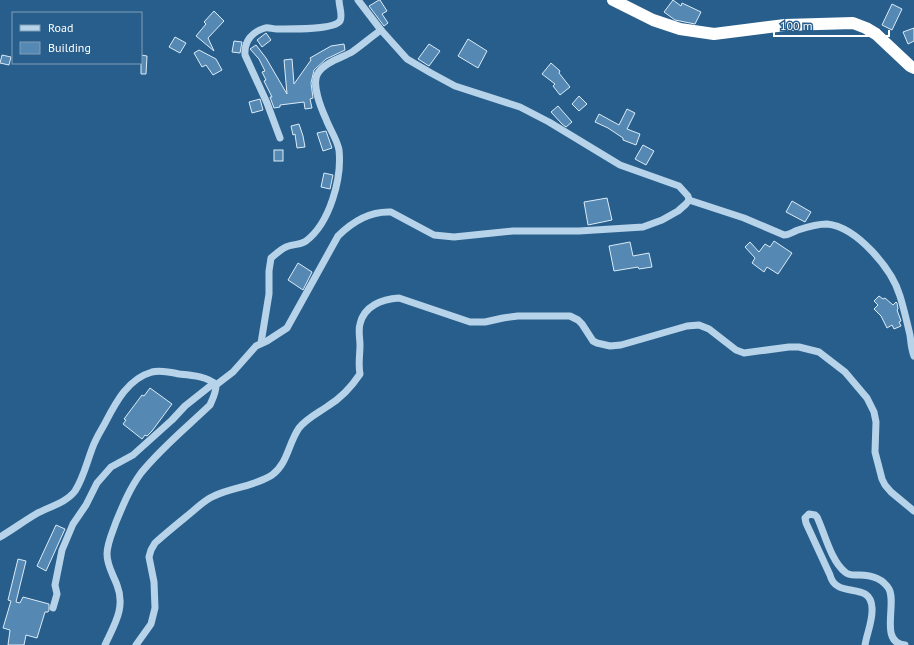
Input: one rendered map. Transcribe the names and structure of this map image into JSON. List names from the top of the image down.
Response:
{
  "legend": ["Road", "Building"],
  "scale_bar": "100 m"
}
